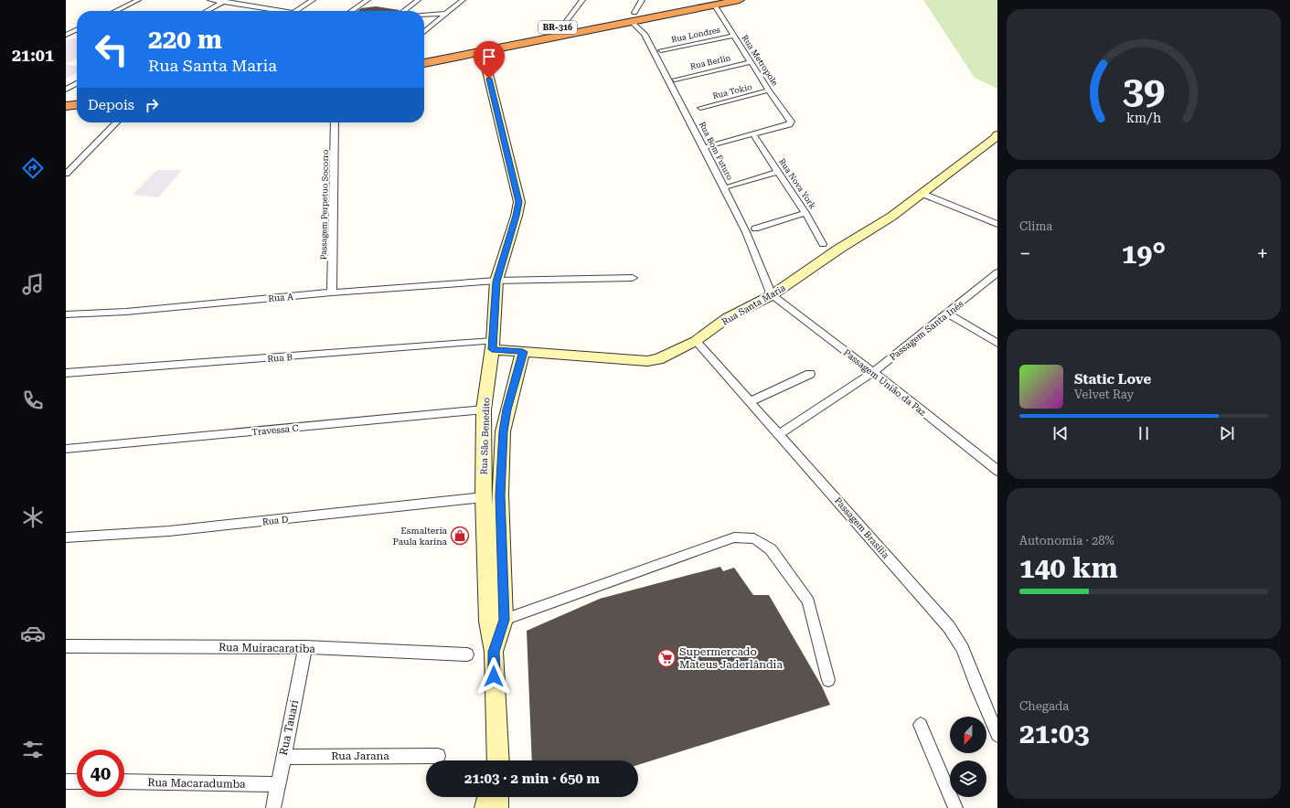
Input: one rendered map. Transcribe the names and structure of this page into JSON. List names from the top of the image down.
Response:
{
  "streets": {
    "highway": ["BR-316"],
    "street": [
      "Rua Londres",
      "Rua Metropole",
      "Rua Berlin",
      "Rua Tokio",
      "Rua Bom Futuro",
      "Rua Nova York",
      "Passagem Perpetuo Socorro",
      "Rua A",
      "Rua Santa Maria",
      "Passagem Santa Inês",
      "Rua B",
      "Passagem União da Paz",
      "Travessa C",
      "Rua São Benedito",
      "Rua D",
      "Passagem Brasília",
      "Rua Muiracaratiba",
      "Rua Tauari",
      "Rua Jarana",
      "Rua Macaradumba"
    ]
  },
  "crossings": [
    ["BR-316", "Rua Metropole"],
    ["BR-316", "Rua Bom Futuro"],
    ["BR-316", "Rua São Benedito"],
    ["Rua Londres", "Rua Metropole"],
    ["Rua Metropole", "Rua Berlin"],
    ["Rua Metropole", "Rua Tokio"],
    ["Rua Metropole", "Rua Nova York"],
    ["Rua Bom Futuro", "Rua Santa Maria"],
    ["Rua Bom Futuro", "Passagem União da Paz"],
    ["Passagem Perpetuo Socorro", "Rua A"],
    ["Rua A", "Rua São Benedito"],
    ["Rua Santa Maria", "Rua B"],
    ["Rua Santa Maria", "Passagem União da Paz"],
    ["Rua Santa Maria", "Rua São Benedito"],
    ["Rua Santa Maria", "Passagem Brasília"],
    ["Passagem Santa Inês", "Passagem União da Paz"],
    ["Passagem Santa Inês", "Passagem Brasília"],
    ["Rua B", "Rua São Benedito"],
    ["Travessa C", "Rua São Benedito"],
    ["Rua São Benedito", "Rua D"],
    ["Rua Muiracaratiba", "Rua Tauari"],
    ["Rua Tauari", "Rua Jarana"],
    ["Rua Tauari", "Rua Macaradumba"]
  ],
  "places": {
    "shop": ["Esmalteria Paula karina"],
    "supermarket": ["Supermercado Mateus Jaderlândia"]
  },
  "north": "bottom",
  "page": {
    "tabs": "21:01",
    "turn": ["220 m", "Rua Santa Maria"],
    "then": "Depois",
    "tile": [
      "Clima",
      ["Autonomia · 28%", "140 km"],
      ["Chegada", "21:03"]
    ],
    "heat": ["−", "19°", "+"],
    "song": ["Static Love", "Velvet Ray"],
    "limit": "40",
    "trip": "21:03 · 2 min · 650 m",
    "gauge": ["39", "km/h"]
  }
}
